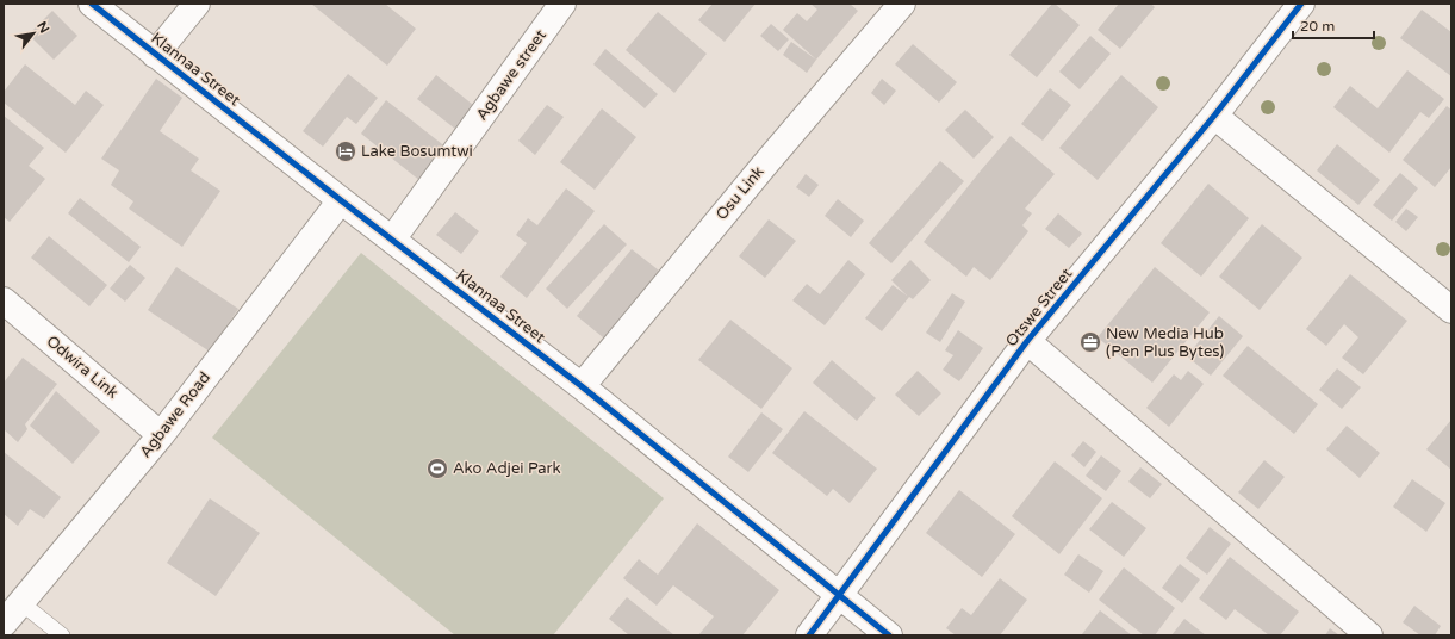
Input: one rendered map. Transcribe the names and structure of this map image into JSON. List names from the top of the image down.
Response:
{
  "streets": {
    "street": [
      "Klannaa Street",
      "Agbawe street",
      "Osu Link",
      "Otswe Street",
      "Odwira Link",
      "Agbawe Road"
    ]
  },
  "crossings": [
    ["Klannaa Street", "Agbawe street"],
    ["Klannaa Street", "Osu Link"],
    ["Klannaa Street", "Otswe Street"],
    ["Klannaa Street", "Agbawe Road"],
    ["Odwira Link", "Agbawe Road"]
  ],
  "places": {
    "hotel": ["Lake Bosumtwi"],
    "office": ["New Media Hub (Pen Plus Bytes)"],
    "sports": ["Ako Adjei Park"]
  },
  "scale_bar": "20 m",
  "north": "top right"
}
